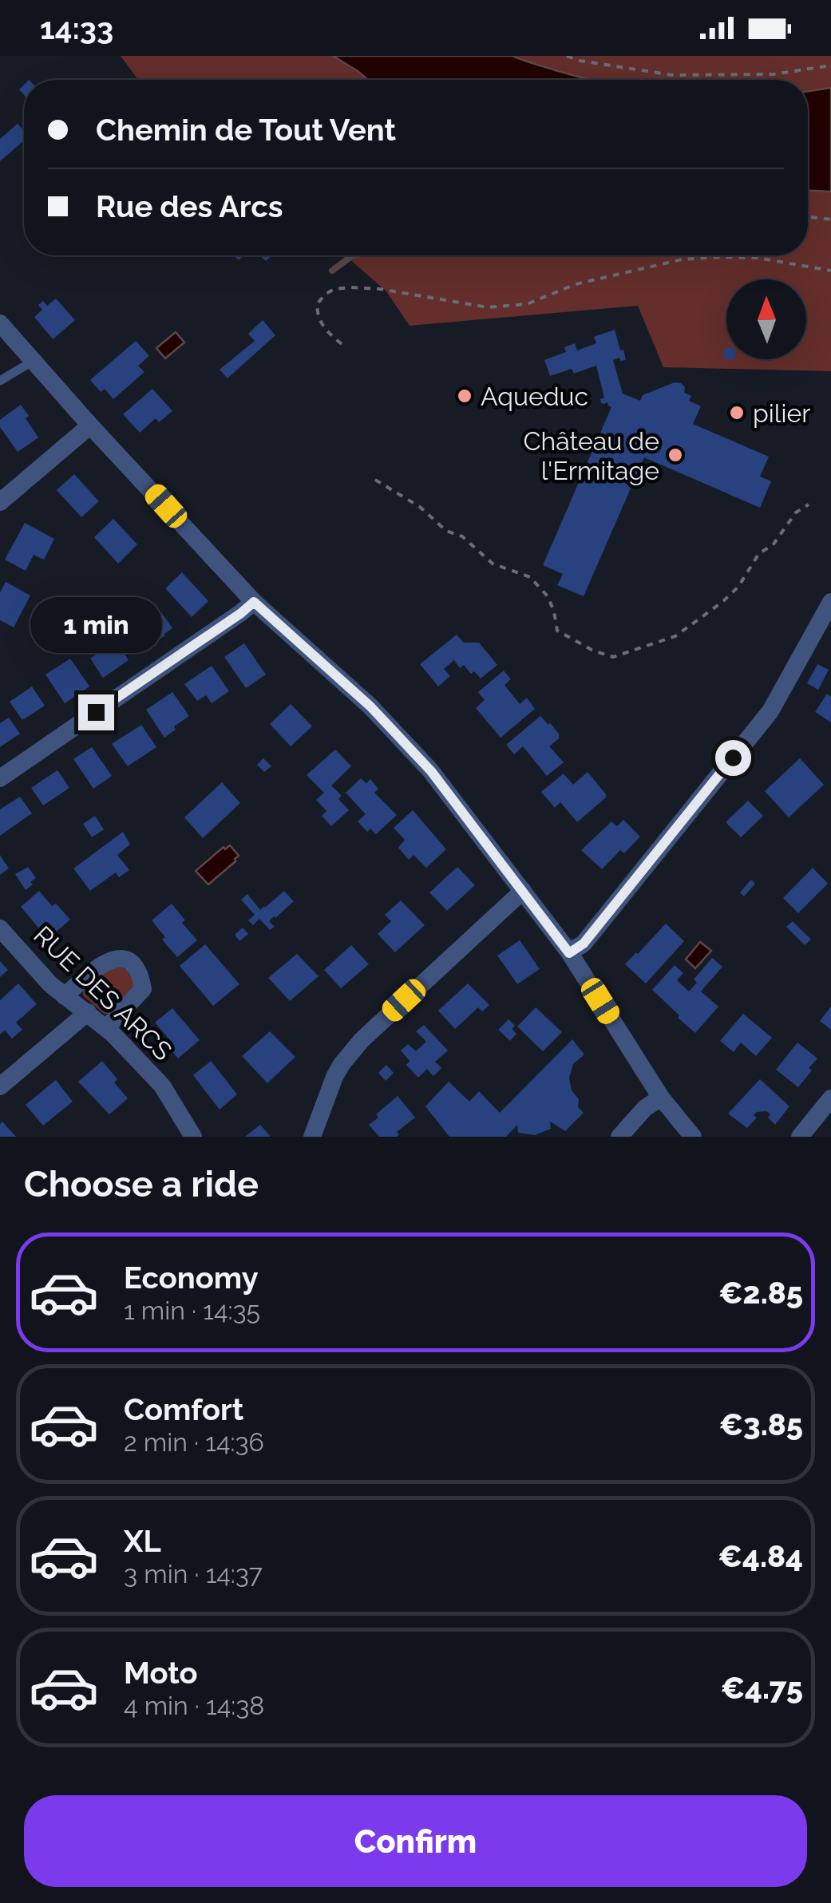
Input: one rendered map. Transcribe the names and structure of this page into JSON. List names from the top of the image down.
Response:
{
  "streets": {
    "street": ["RUE DES ARCS"]
  },
  "places": ["Aqueduc", "pilier", "Château de l'Ermitage"],
  "north": "top",
  "page": {
    "status": "14:33",
    "banner": ["Chemin de Tout Vent", "Rue des Arcs"],
    "bubble": "1 min",
    "heading": "Choose a ride",
    "list": [
      {
        "name": "Economy",
        "note": "1 min · 14:35",
        "value": "€2.85"
      },
      {
        "name": "Comfort",
        "note": "2 min · 14:36",
        "value": "€3.85"
      },
      {
        "name": "XL",
        "note": "3 min · 14:37",
        "value": "€4.84"
      },
      {
        "name": "Moto",
        "note": "4 min · 14:38",
        "value": "€4.75"
      }
    ],
    "buttons": "Confirm"
  }
}
